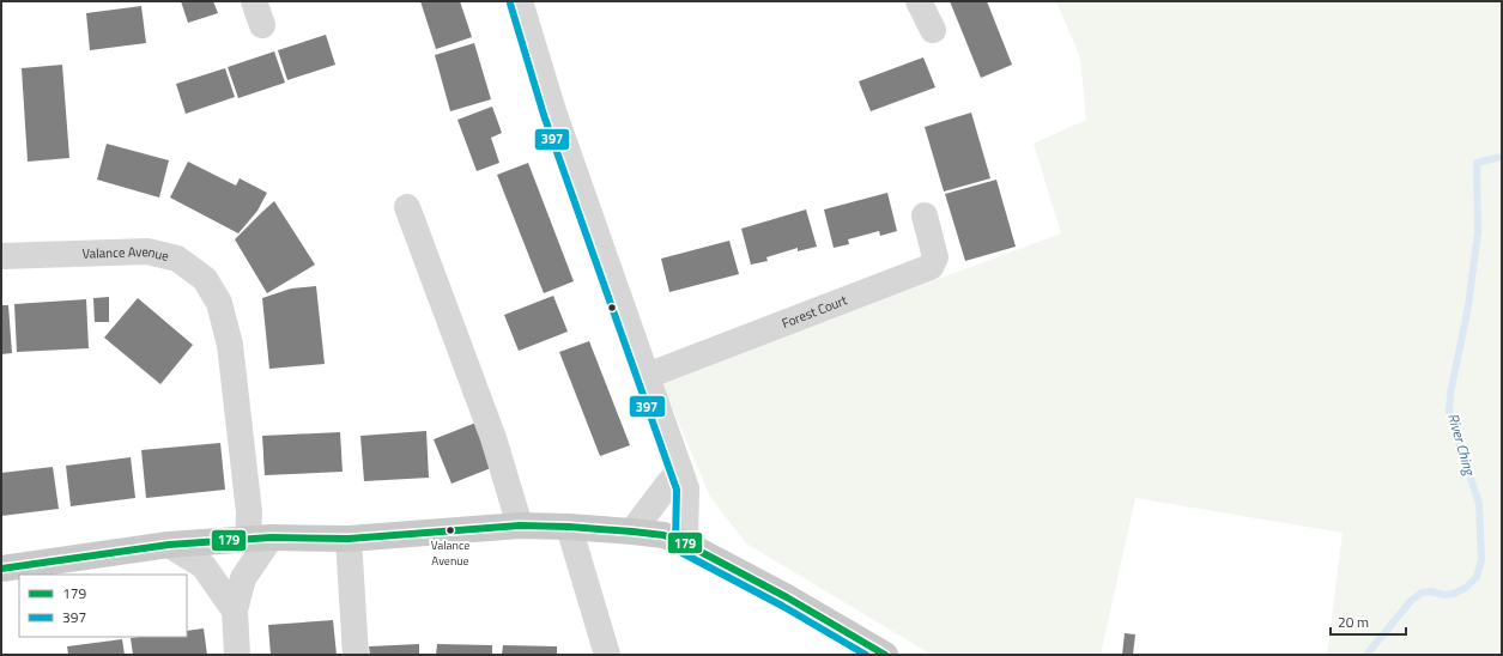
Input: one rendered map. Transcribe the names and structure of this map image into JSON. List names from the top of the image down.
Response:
{
  "streets": {
    "street": ["Valance Avenue", "Forest Court"]
  },
  "water": ["River Ching"],
  "places": ["Valance Avenue"],
  "lines": ["transit line 397", "transit line 179"],
  "legend": ["179", "397"],
  "scale_bar": "20 m"
}
